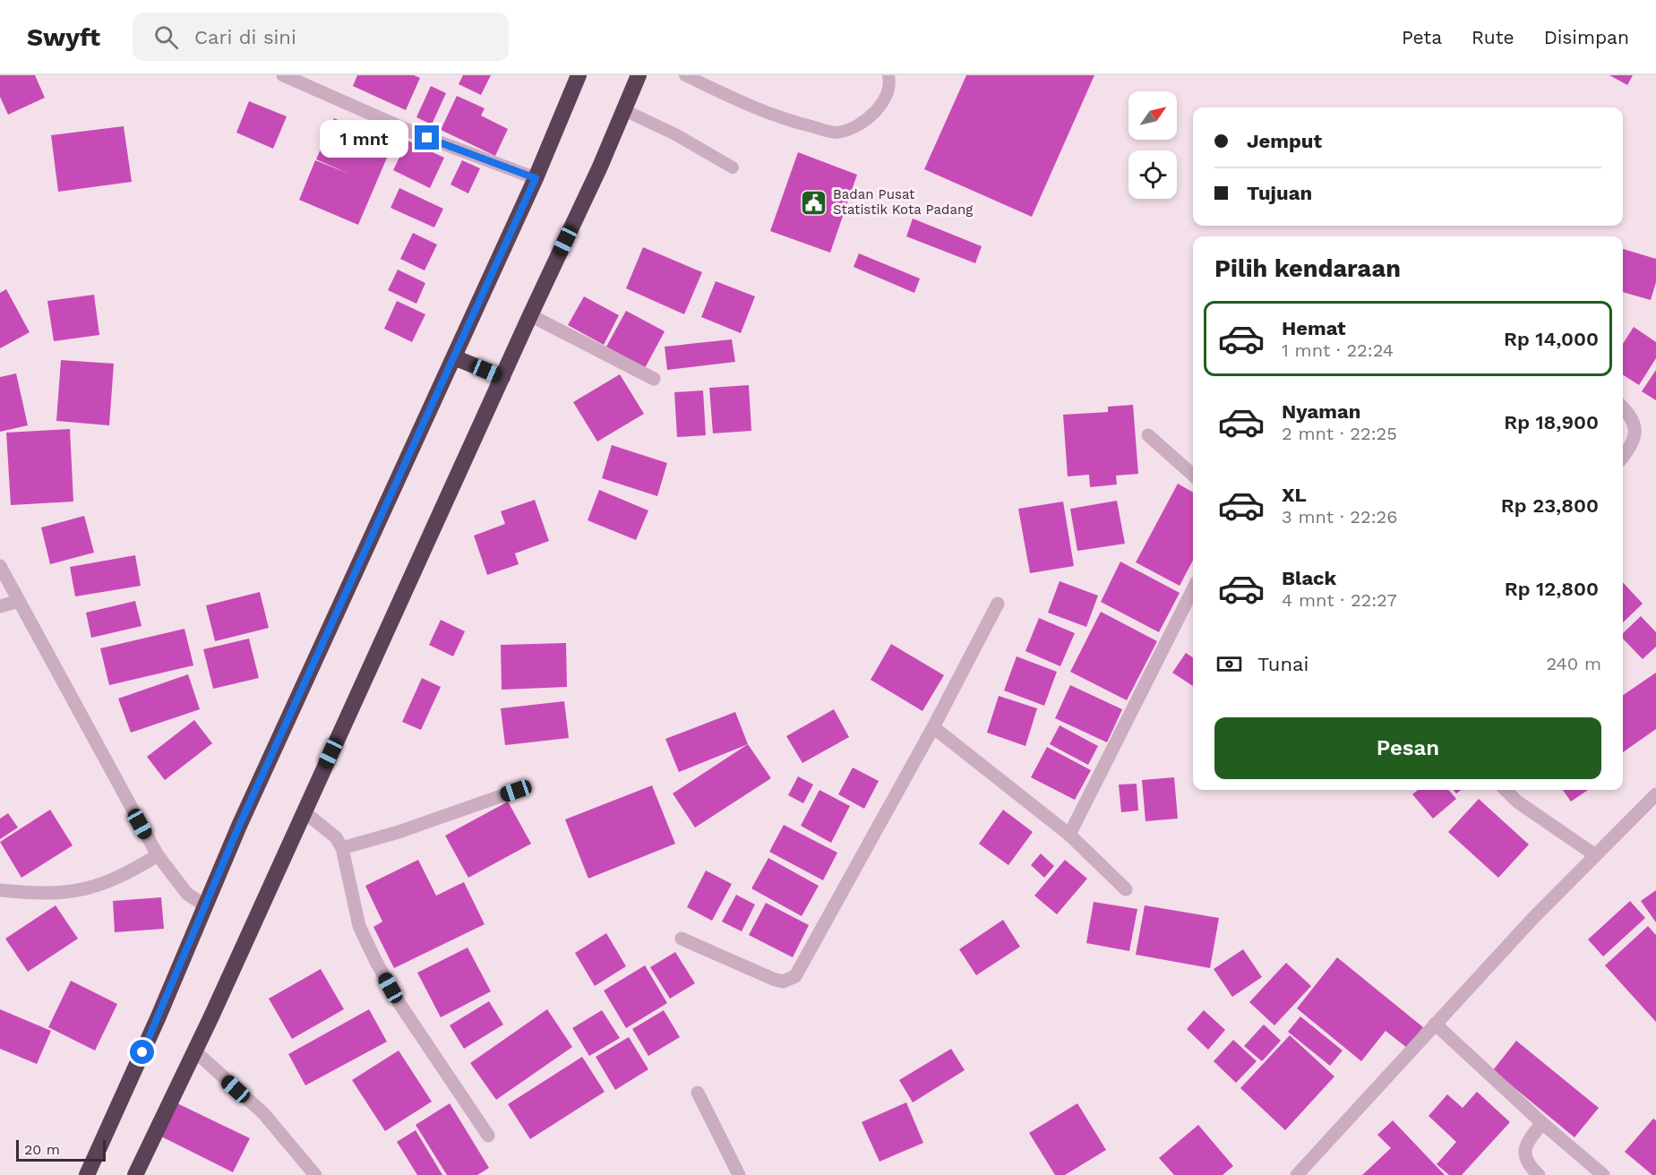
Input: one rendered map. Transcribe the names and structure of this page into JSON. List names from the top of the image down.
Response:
{
  "places": {
    "public building": ["Badan Pusat Statistik Kota Padang"]
  },
  "scale_bar": "20 m",
  "north": "top right",
  "page": {
    "header": "Swyft",
    "search": "Cari di sini",
    "nav": ["Peta", "Rute", "Disimpan"],
    "banner": ["Jemput", "Tujuan"],
    "bubble": "1 mnt",
    "heading": "Pilih kendaraan",
    "list": [
      {
        "name": "Hemat",
        "note": "1 mnt · 22:24",
        "value": "Rp 14,000"
      },
      {
        "name": "Nyaman",
        "note": "2 mnt · 22:25",
        "value": "Rp 18,900"
      },
      {
        "name": "XL",
        "note": "3 mnt · 22:26",
        "value": "Rp 23,800"
      },
      {
        "name": "Black",
        "note": "4 mnt · 22:27",
        "value": "Rp 12,800"
      }
    ],
    "pay": ["Tunai", "240 m"],
    "buttons": "Pesan",
    "scale": "20 m"
  }
}
